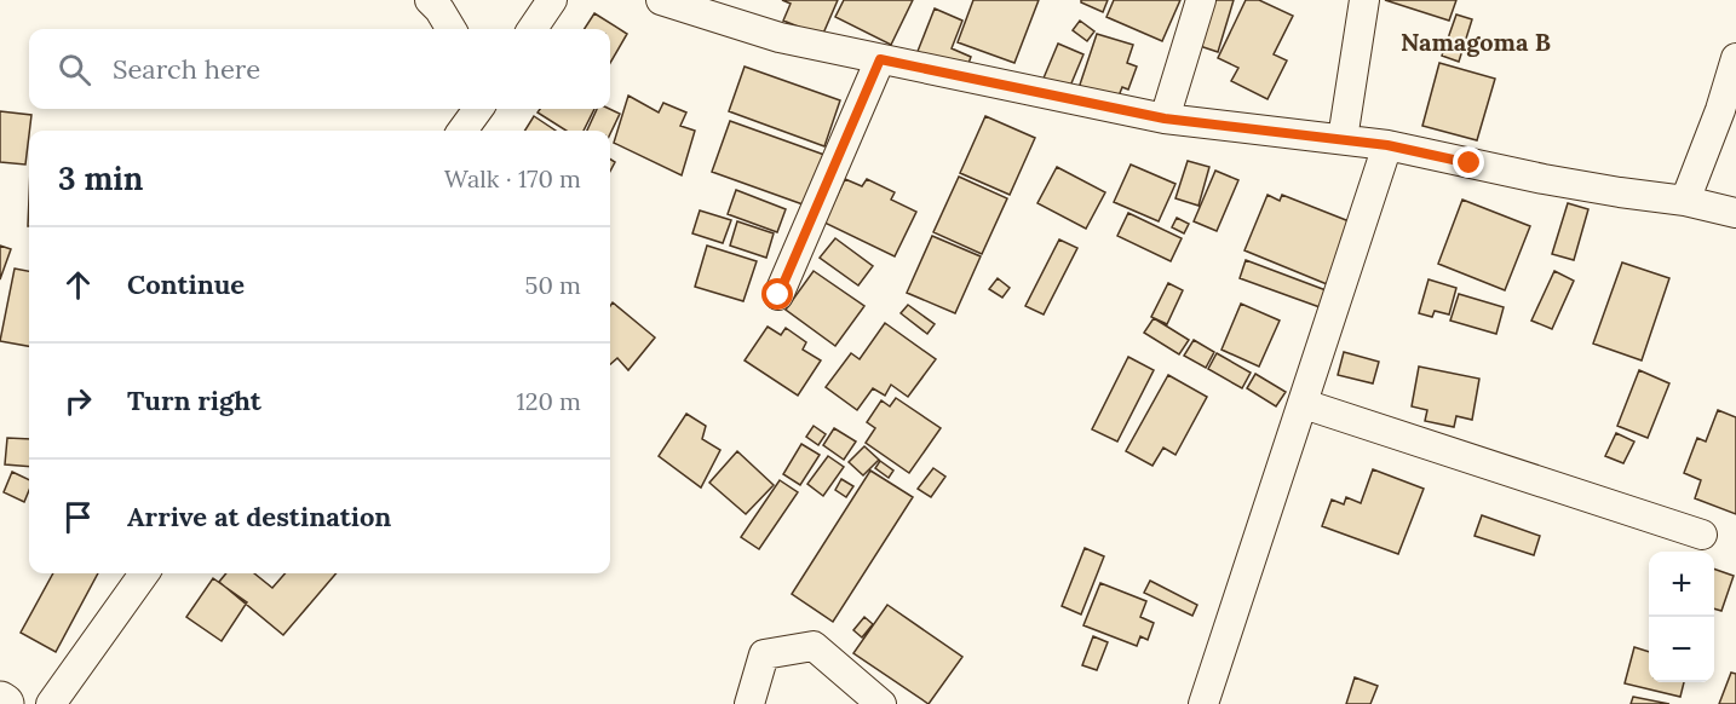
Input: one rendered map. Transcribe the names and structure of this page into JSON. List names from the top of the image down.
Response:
{
  "districts": ["Namagoma B"],
  "page": {
    "search": "Search here",
    "heading": ["3 min", "Walk · 170 m"],
    "list": [
      ["Continue", "50 m"],
      ["Turn right", "120 m"],
      "Arrive at destination"
    ],
    "map_buttons": ["+", "−"]
  }
}
